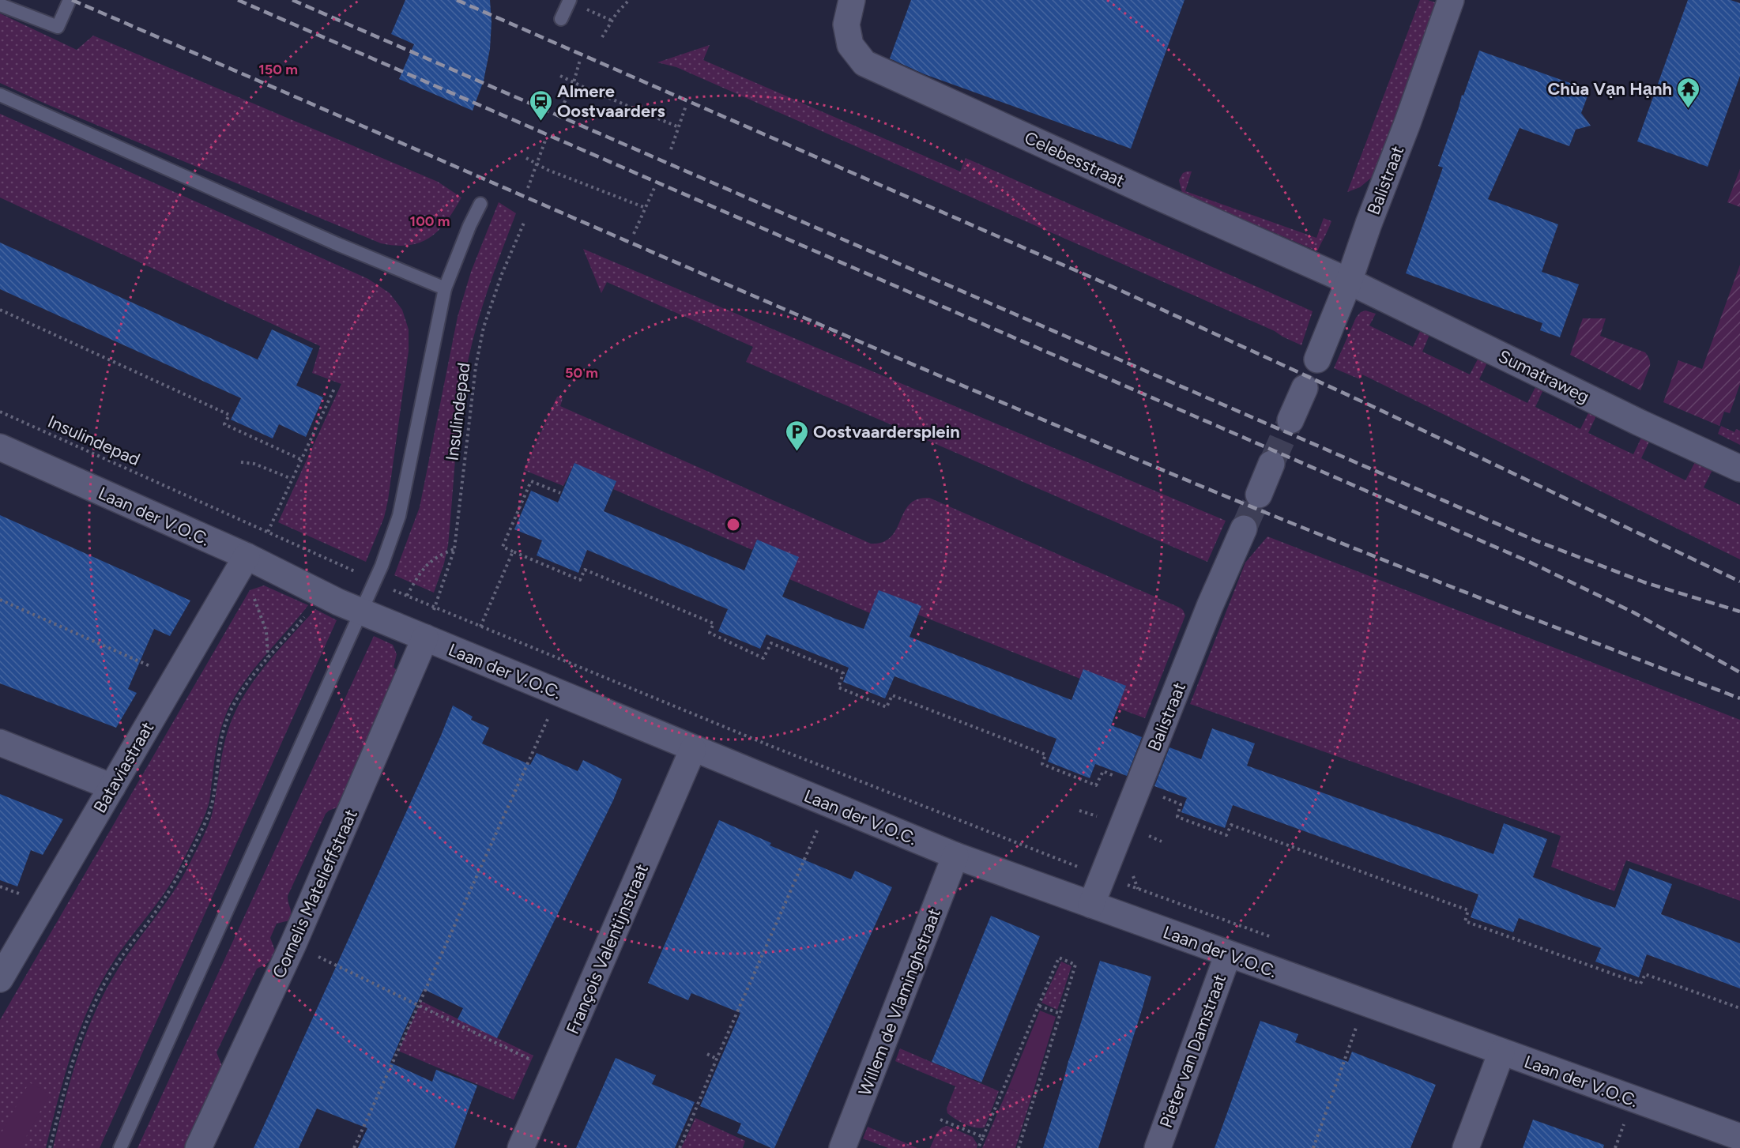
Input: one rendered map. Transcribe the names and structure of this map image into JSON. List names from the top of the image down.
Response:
{
  "streets": {
    "street": [
      "Celebesstraat",
      "Balistraat",
      "Sumatraweg",
      "Laan der V.O.C.",
      "Bataviastraat",
      "Cornelis Matelieffstraat",
      "François Valentijnstraat",
      "Willem de Vlaminghstraat",
      "Pieter van Damstraat"
    ],
    "path": ["Insulindepad"]
  },
  "crossings": [
    ["Celebesstraat", "Balistraat"],
    ["Celebesstraat", "Sumatraweg"],
    ["Balistraat", "Sumatraweg"],
    ["Balistraat", "Laan der V.O.C."],
    ["Insulindepad", "Laan der V.O.C."],
    ["Laan der V.O.C.", "Bataviastraat"],
    ["Laan der V.O.C.", "Cornelis Matelieffstraat"],
    ["Laan der V.O.C.", "François Valentijnstraat"],
    ["Laan der V.O.C.", "Willem de Vlaminghstraat"],
    ["Laan der V.O.C.", "Pieter van Damstraat"]
  ],
  "places": {
    "temple": ["Chùa Vạn Hạnh"],
    "station": ["Almere Oostvaarders"],
    "parking": ["Oostvaardersplein"]
  },
  "rings": ["150 m", "100 m", "50 m"]
}
